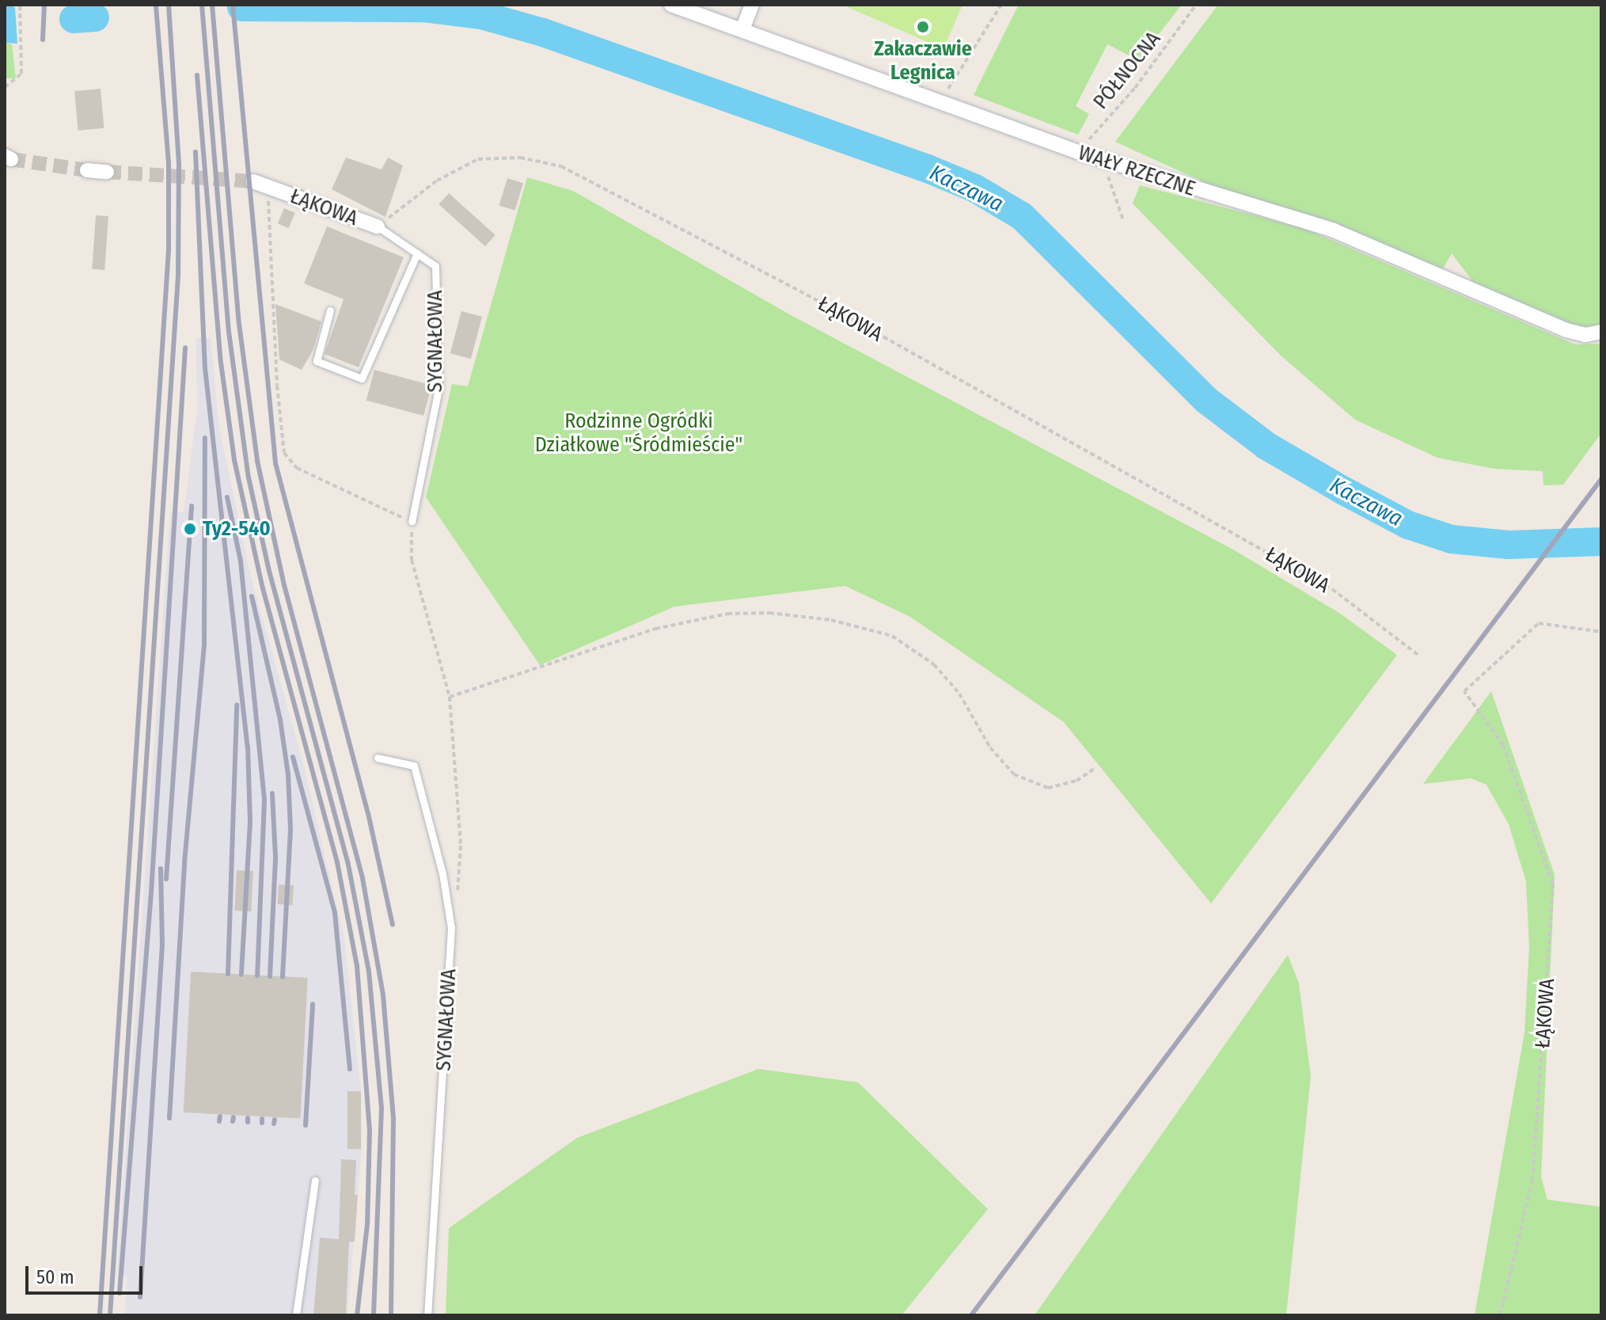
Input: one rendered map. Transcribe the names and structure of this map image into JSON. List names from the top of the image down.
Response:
{
  "streets": {
    "street": ["WAŁY RZECZNE", "ŁĄKOWA"],
    "lane": ["SYGNAŁOWA"],
    "path": ["PÓŁNOCNA"]
  },
  "crossings": [
    ["PÓŁNOCNA", "WAŁY RZECZNE"],
    ["ŁĄKOWA", "SYGNAŁOWA"]
  ],
  "water": ["Kaczawa"],
  "parks": ["Rodzinne Ogródki Działkowe \"Śródmieście\""],
  "places": ["Zakaczawie Legnica", "Ty2-540"],
  "scale_bar": "50 m"
}
